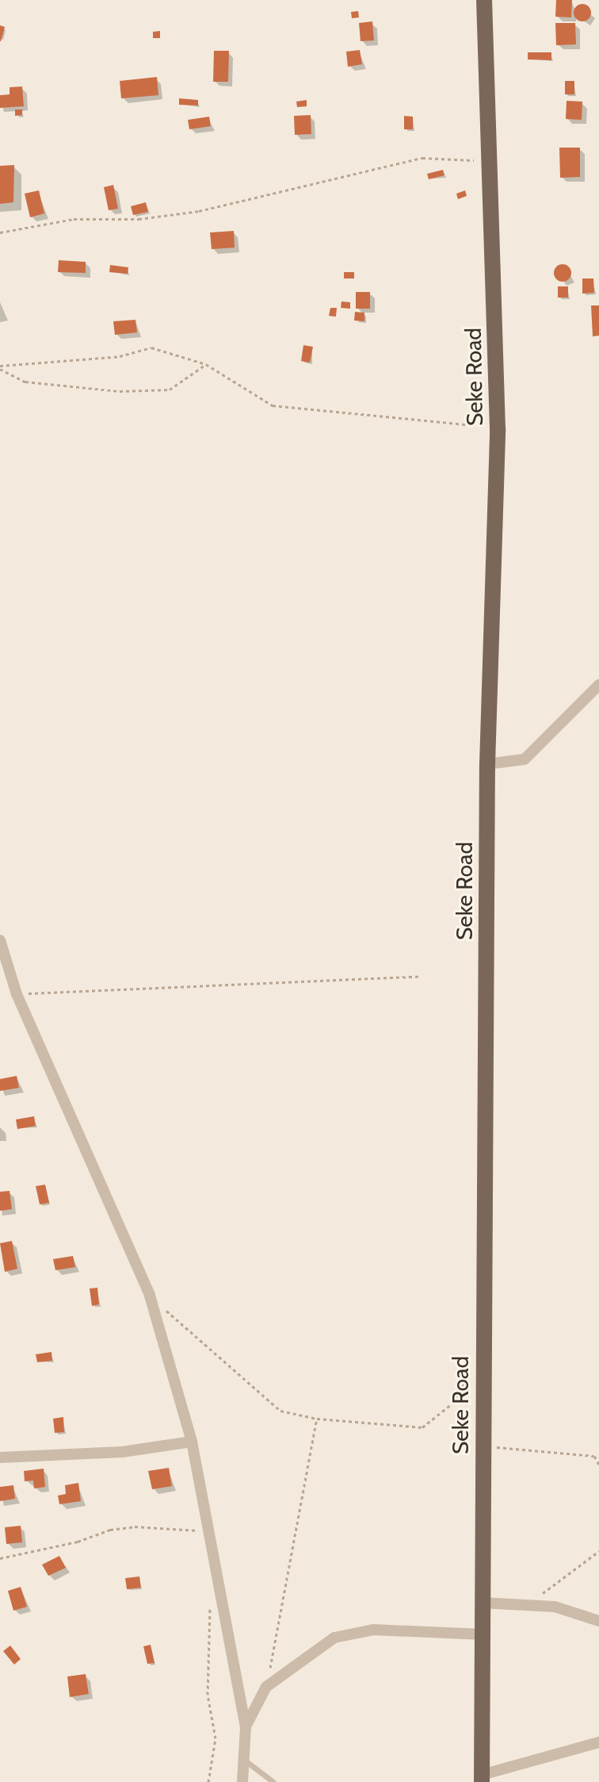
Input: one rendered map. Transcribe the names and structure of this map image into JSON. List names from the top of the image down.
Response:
{
  "streets": {
    "main road": ["Seke Road"]
  }
}
